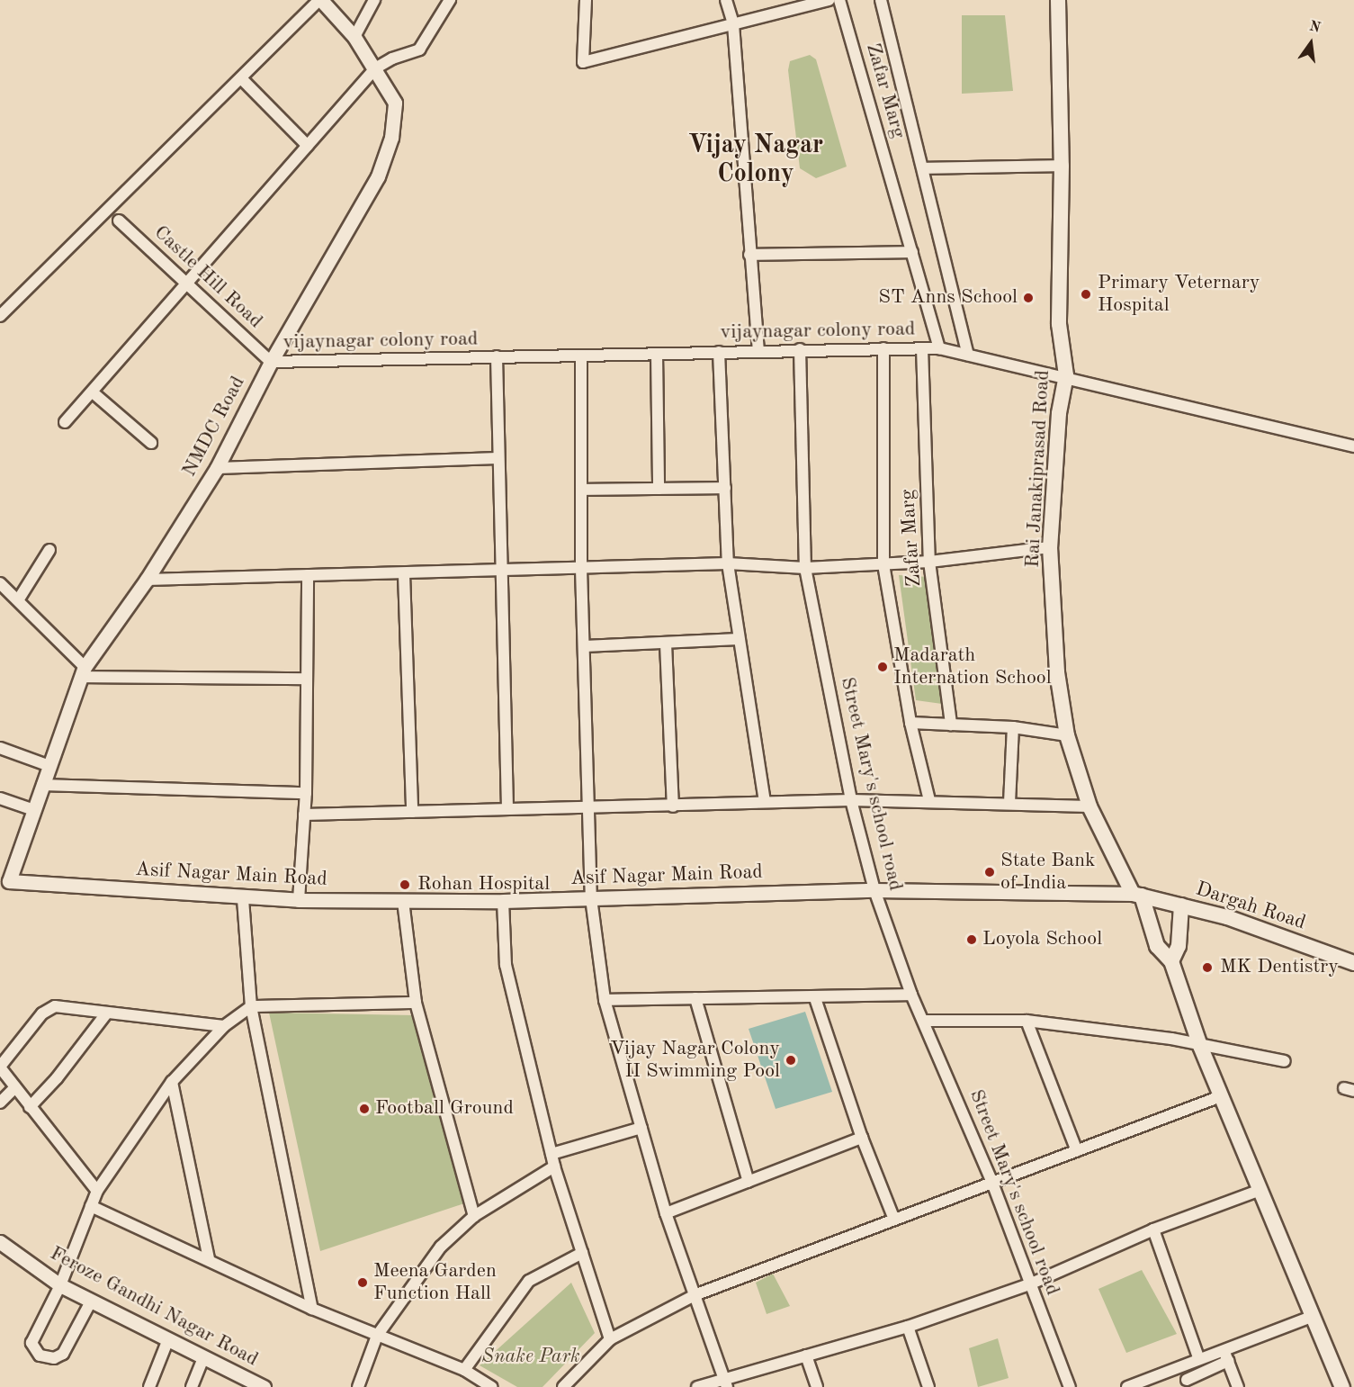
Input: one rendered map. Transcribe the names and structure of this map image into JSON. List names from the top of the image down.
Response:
{
  "streets": {
    "main road": ["Rai Janakiprasad Road", "Dargah Road"],
    "street": [
      "Zafar Marg",
      "Castle Hill Road",
      "vijaynagar colony road",
      "NMDC Road",
      "Street Mary's school road",
      "Asif Nagar Main Road",
      "Feroze Gandhi Nagar Road"
    ]
  },
  "crossings": [
    ["Zafar Marg", "vijaynagar colony road"],
    ["Castle Hill Road", "vijaynagar colony road"],
    ["Castle Hill Road", "NMDC Road"],
    ["vijaynagar colony road", "NMDC Road"],
    ["vijaynagar colony road", "Rai Janakiprasad Road"],
    ["vijaynagar colony road", "Street Mary's school road"],
    ["NMDC Road", "Asif Nagar Main Road"],
    ["Rai Janakiprasad Road", "Asif Nagar Main Road"],
    ["Rai Janakiprasad Road", "Dargah Road"],
    ["Street Mary's school road", "Asif Nagar Main Road"],
    ["Asif Nagar Main Road", "Dargah Road"]
  ],
  "districts": ["Vijay Nagar Colony"],
  "parks": ["Snake Park"],
  "places": [
    "Primary Veternary Hospital",
    "ST Anns School",
    "Madarath Internation School",
    "State Bank of India",
    "Rohan Hospital",
    "Loyola School",
    "MK Dentistry",
    "Vijay Nagar Colony II Swimming Pool",
    "Football Ground",
    "Meena Garden Function Hall"
  ],
  "north": "top"
}
